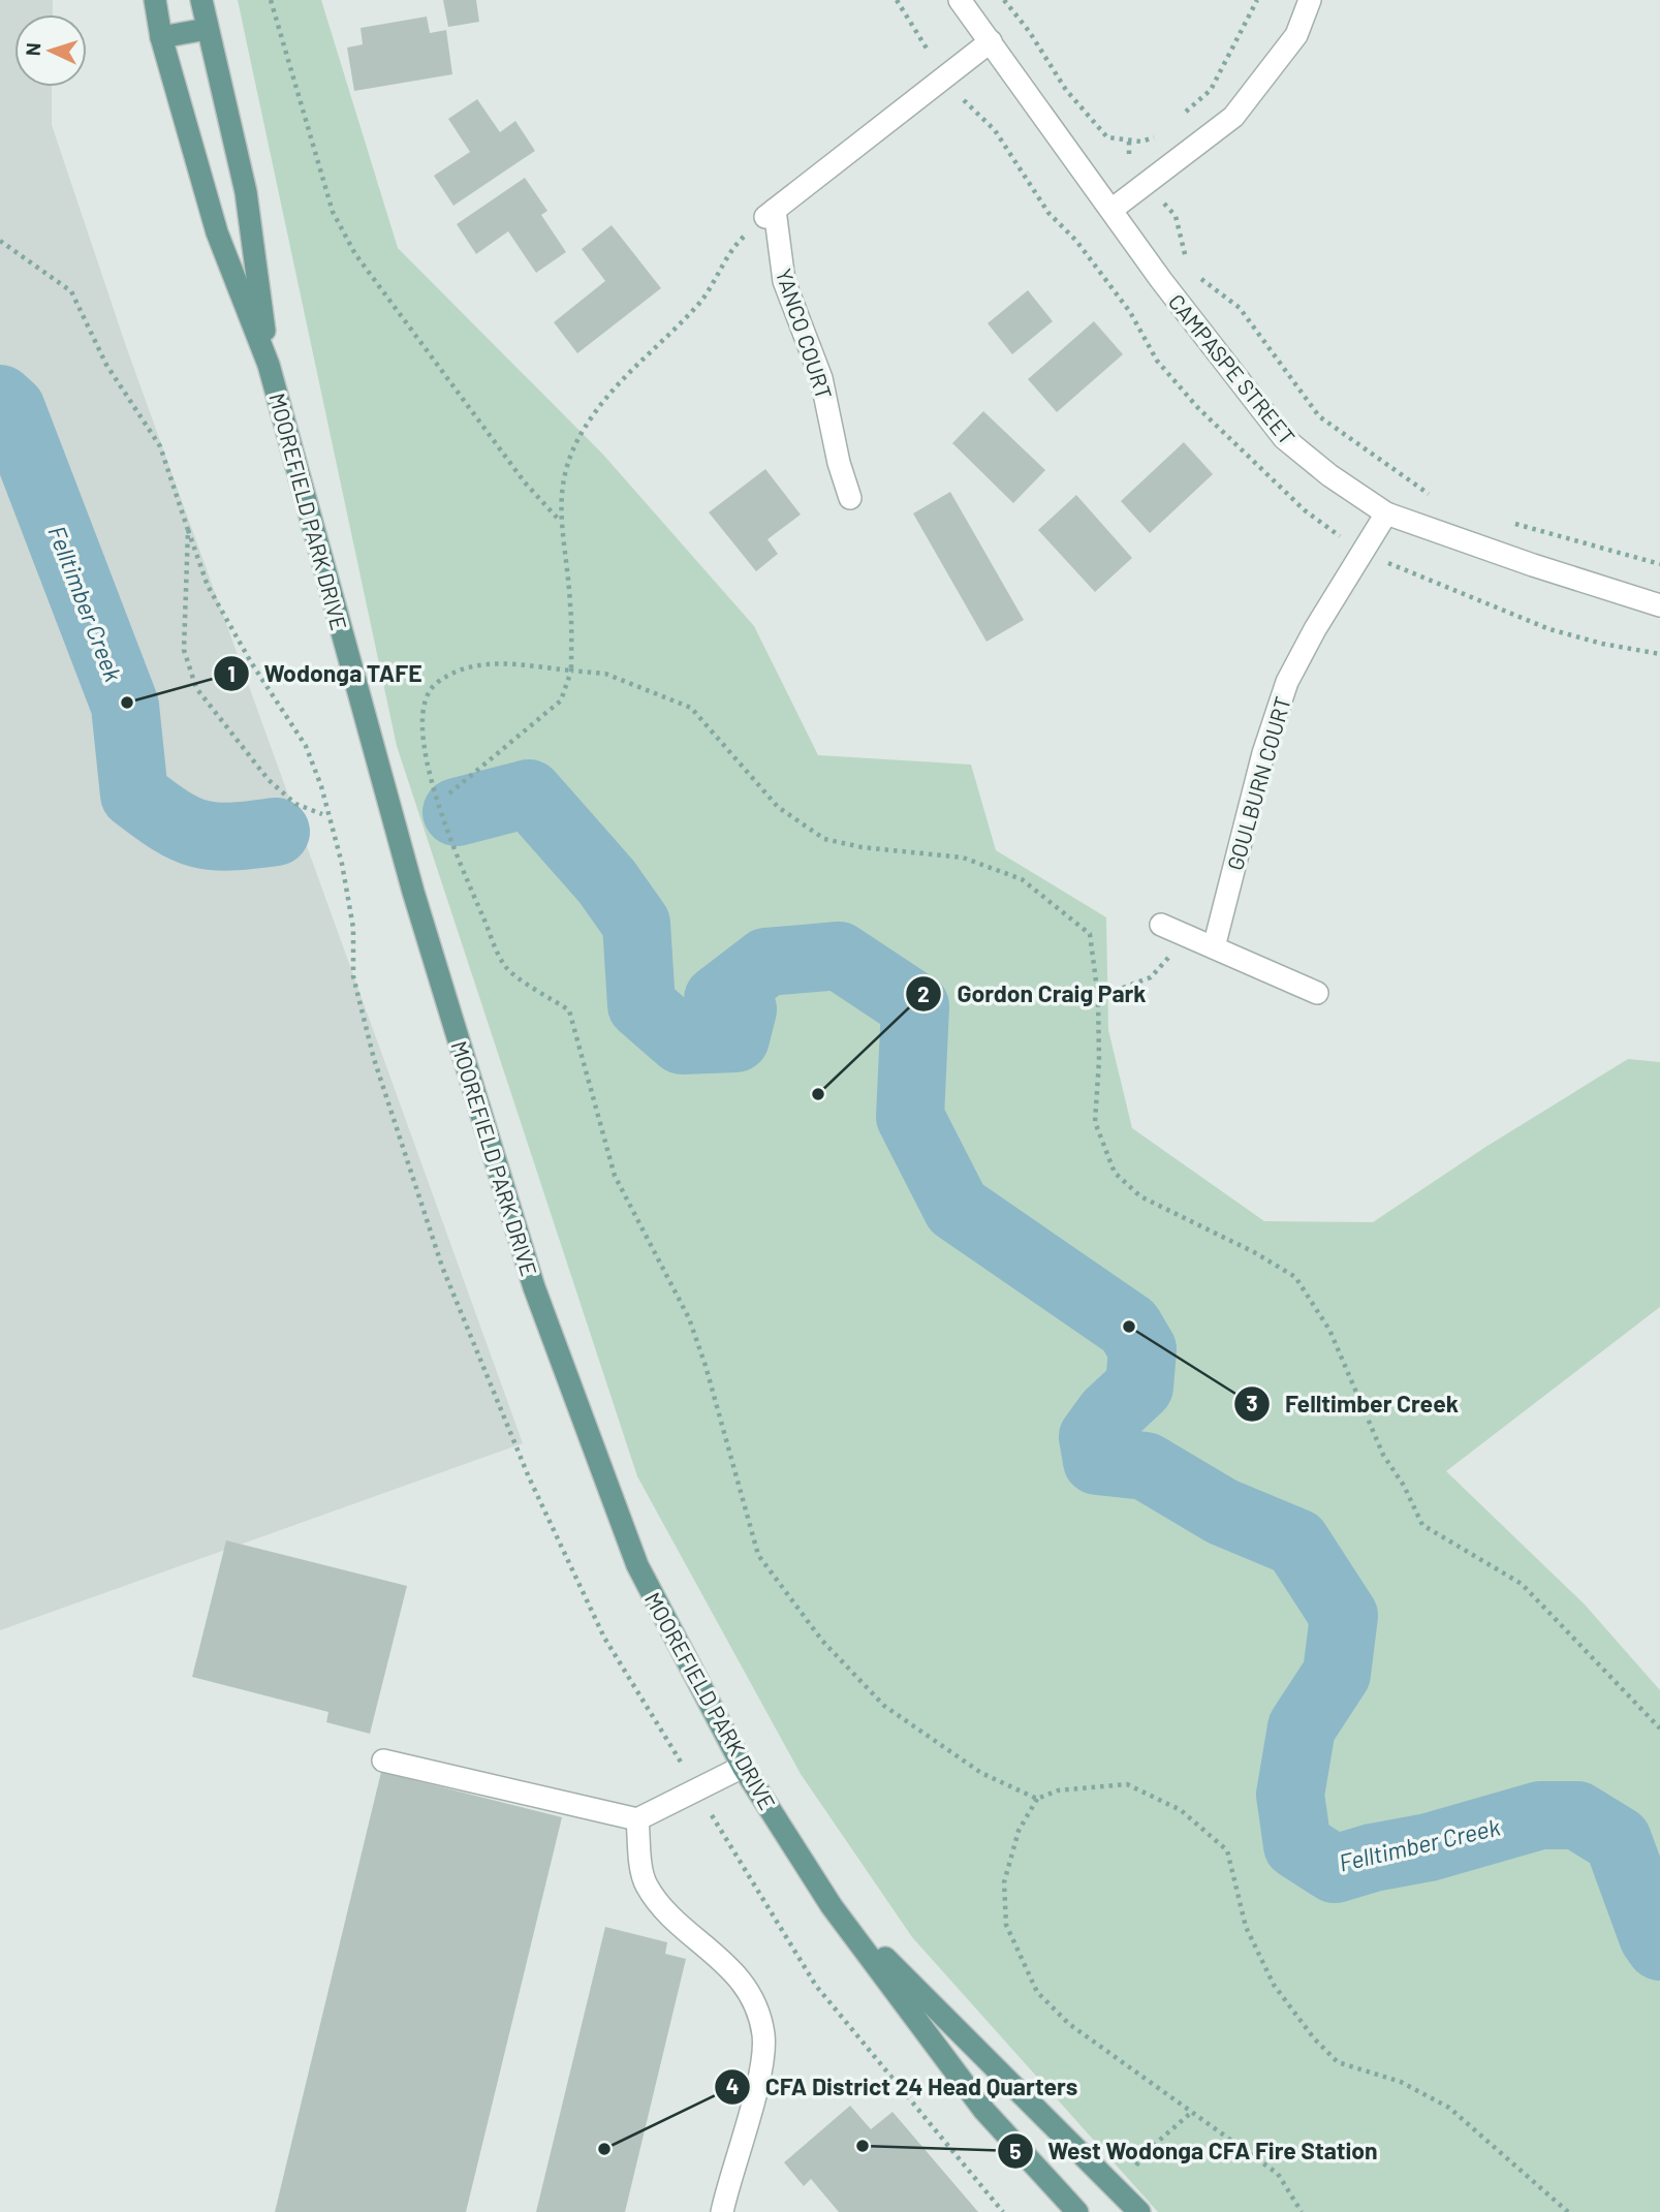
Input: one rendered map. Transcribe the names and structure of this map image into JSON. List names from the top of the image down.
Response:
{
  "streets": {
    "main road": ["MOOREFIELD PARK DRIVE"],
    "street": ["YANCO COURT", "CAMPASPE STREET", "GOULBURN COURT"]
  },
  "crossings": [
    ["CAMPASPE STREET", "GOULBURN COURT"]
  ],
  "water": ["Felltimber Creek"],
  "places": [
    "Wodonga TAFE",
    "Gordon Craig Park",
    "Felltimber Creek",
    "West Wodonga CFA Fire Station",
    "CFA District 24 Head Quarters"
  ],
  "north": "left"
}
